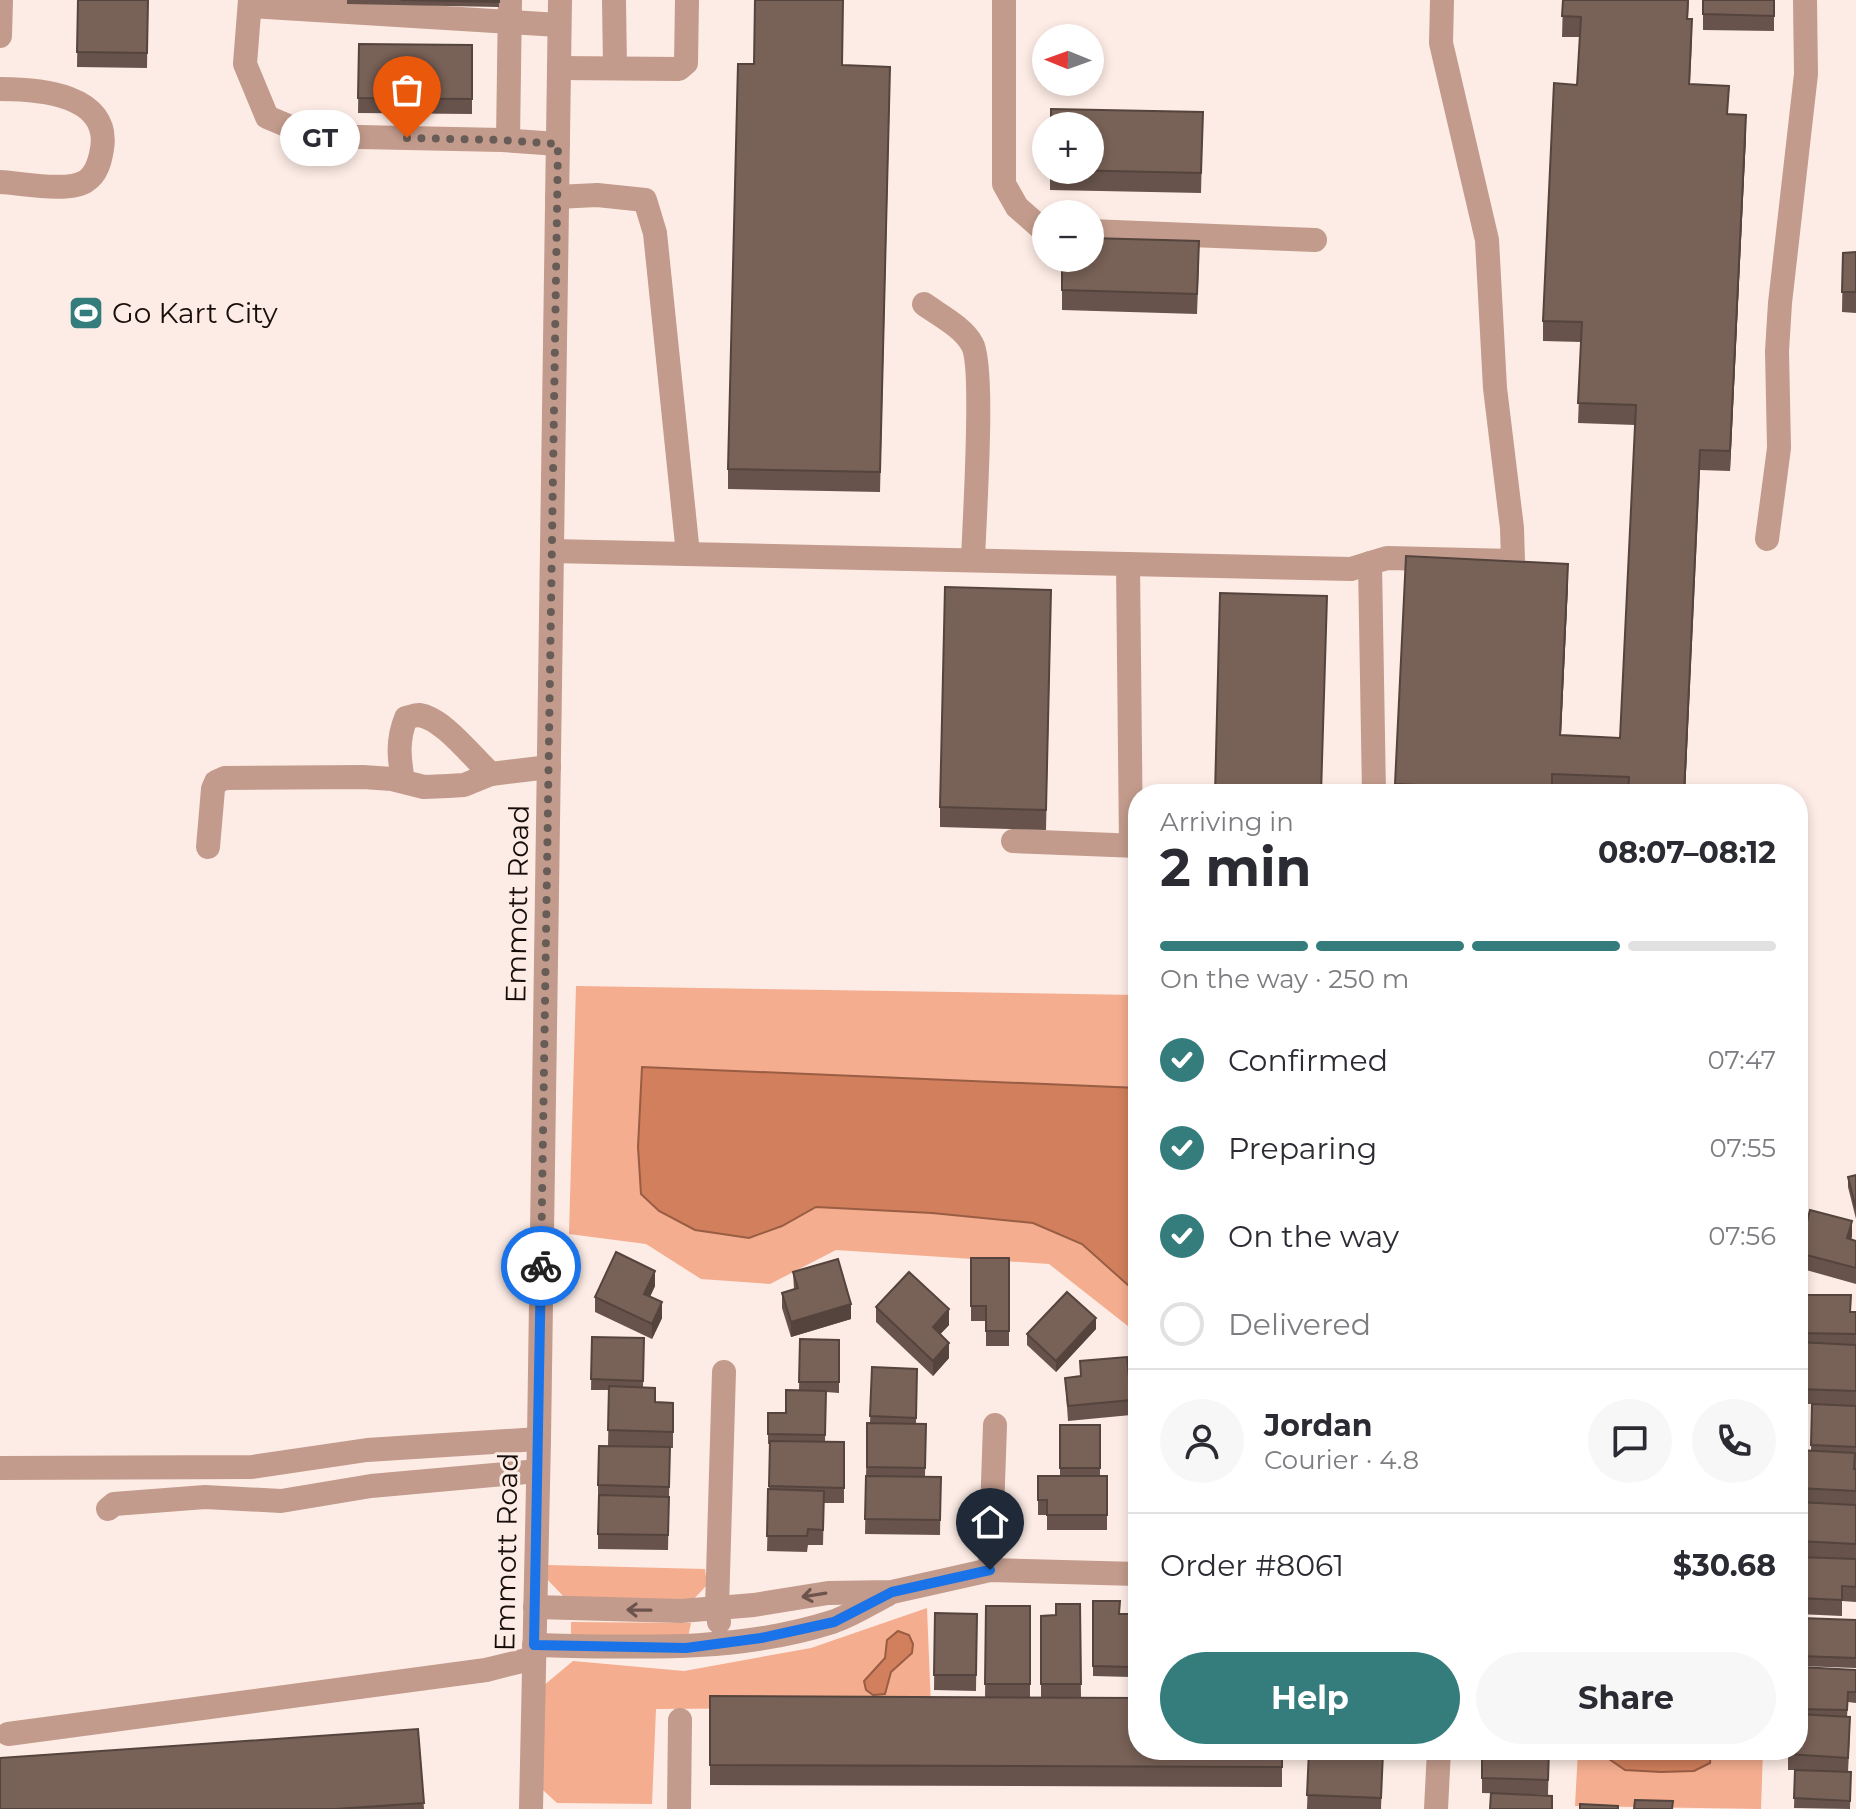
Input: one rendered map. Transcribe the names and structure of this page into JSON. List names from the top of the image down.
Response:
{
  "streets": {
    "street": ["Emmott Road"]
  },
  "places": {
    "other": ["GT"],
    "sports": ["Go Kart City"]
  },
  "north": "left",
  "page": {
    "map_buttons": ["+", "−"],
    "bubble": "GT",
    "heading": ["2 min", "Arriving in", "08:07–08:12"],
    "panel": [
      "Jordan",
      "Courier · 4.8",
      "Order #8061",
      "$30.68"
    ],
    "bar": "On the way · 250 m",
    "list": [
      ["Confirmed", "07:47"],
      ["Preparing", "07:55"],
      ["On the way", "07:56"],
      "Delivered"
    ],
    "buttons": ["Help", "Share"]
  }
}
